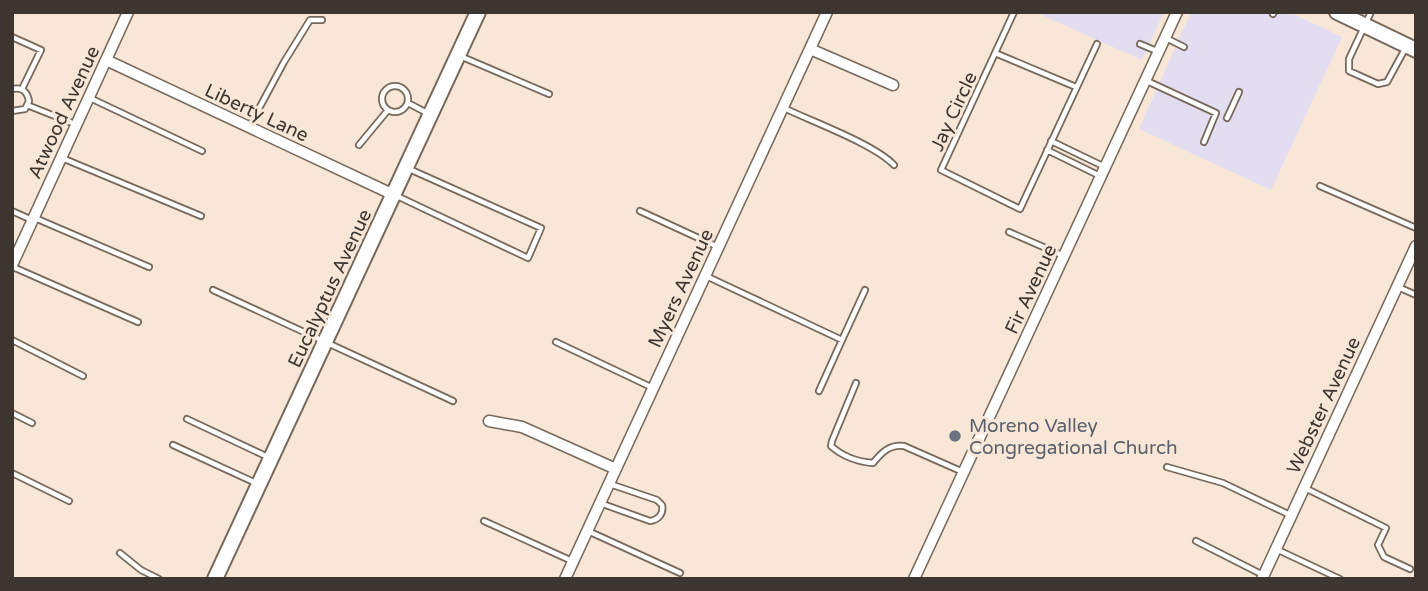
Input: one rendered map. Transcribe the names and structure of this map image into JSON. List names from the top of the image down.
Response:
{
  "streets": {
    "street": [
      "Atwood Avenue",
      "Liberty Lane",
      "Eucalyptus Avenue",
      "Myers Avenue",
      "Fir Avenue",
      "Webster Avenue"
    ],
    "lane": ["Jay Circle"]
  },
  "crossings": [
    ["Atwood Avenue", "Liberty Lane"],
    ["Liberty Lane", "Eucalyptus Avenue"]
  ],
  "places": ["Moreno Valley Congregational Church"]
}
